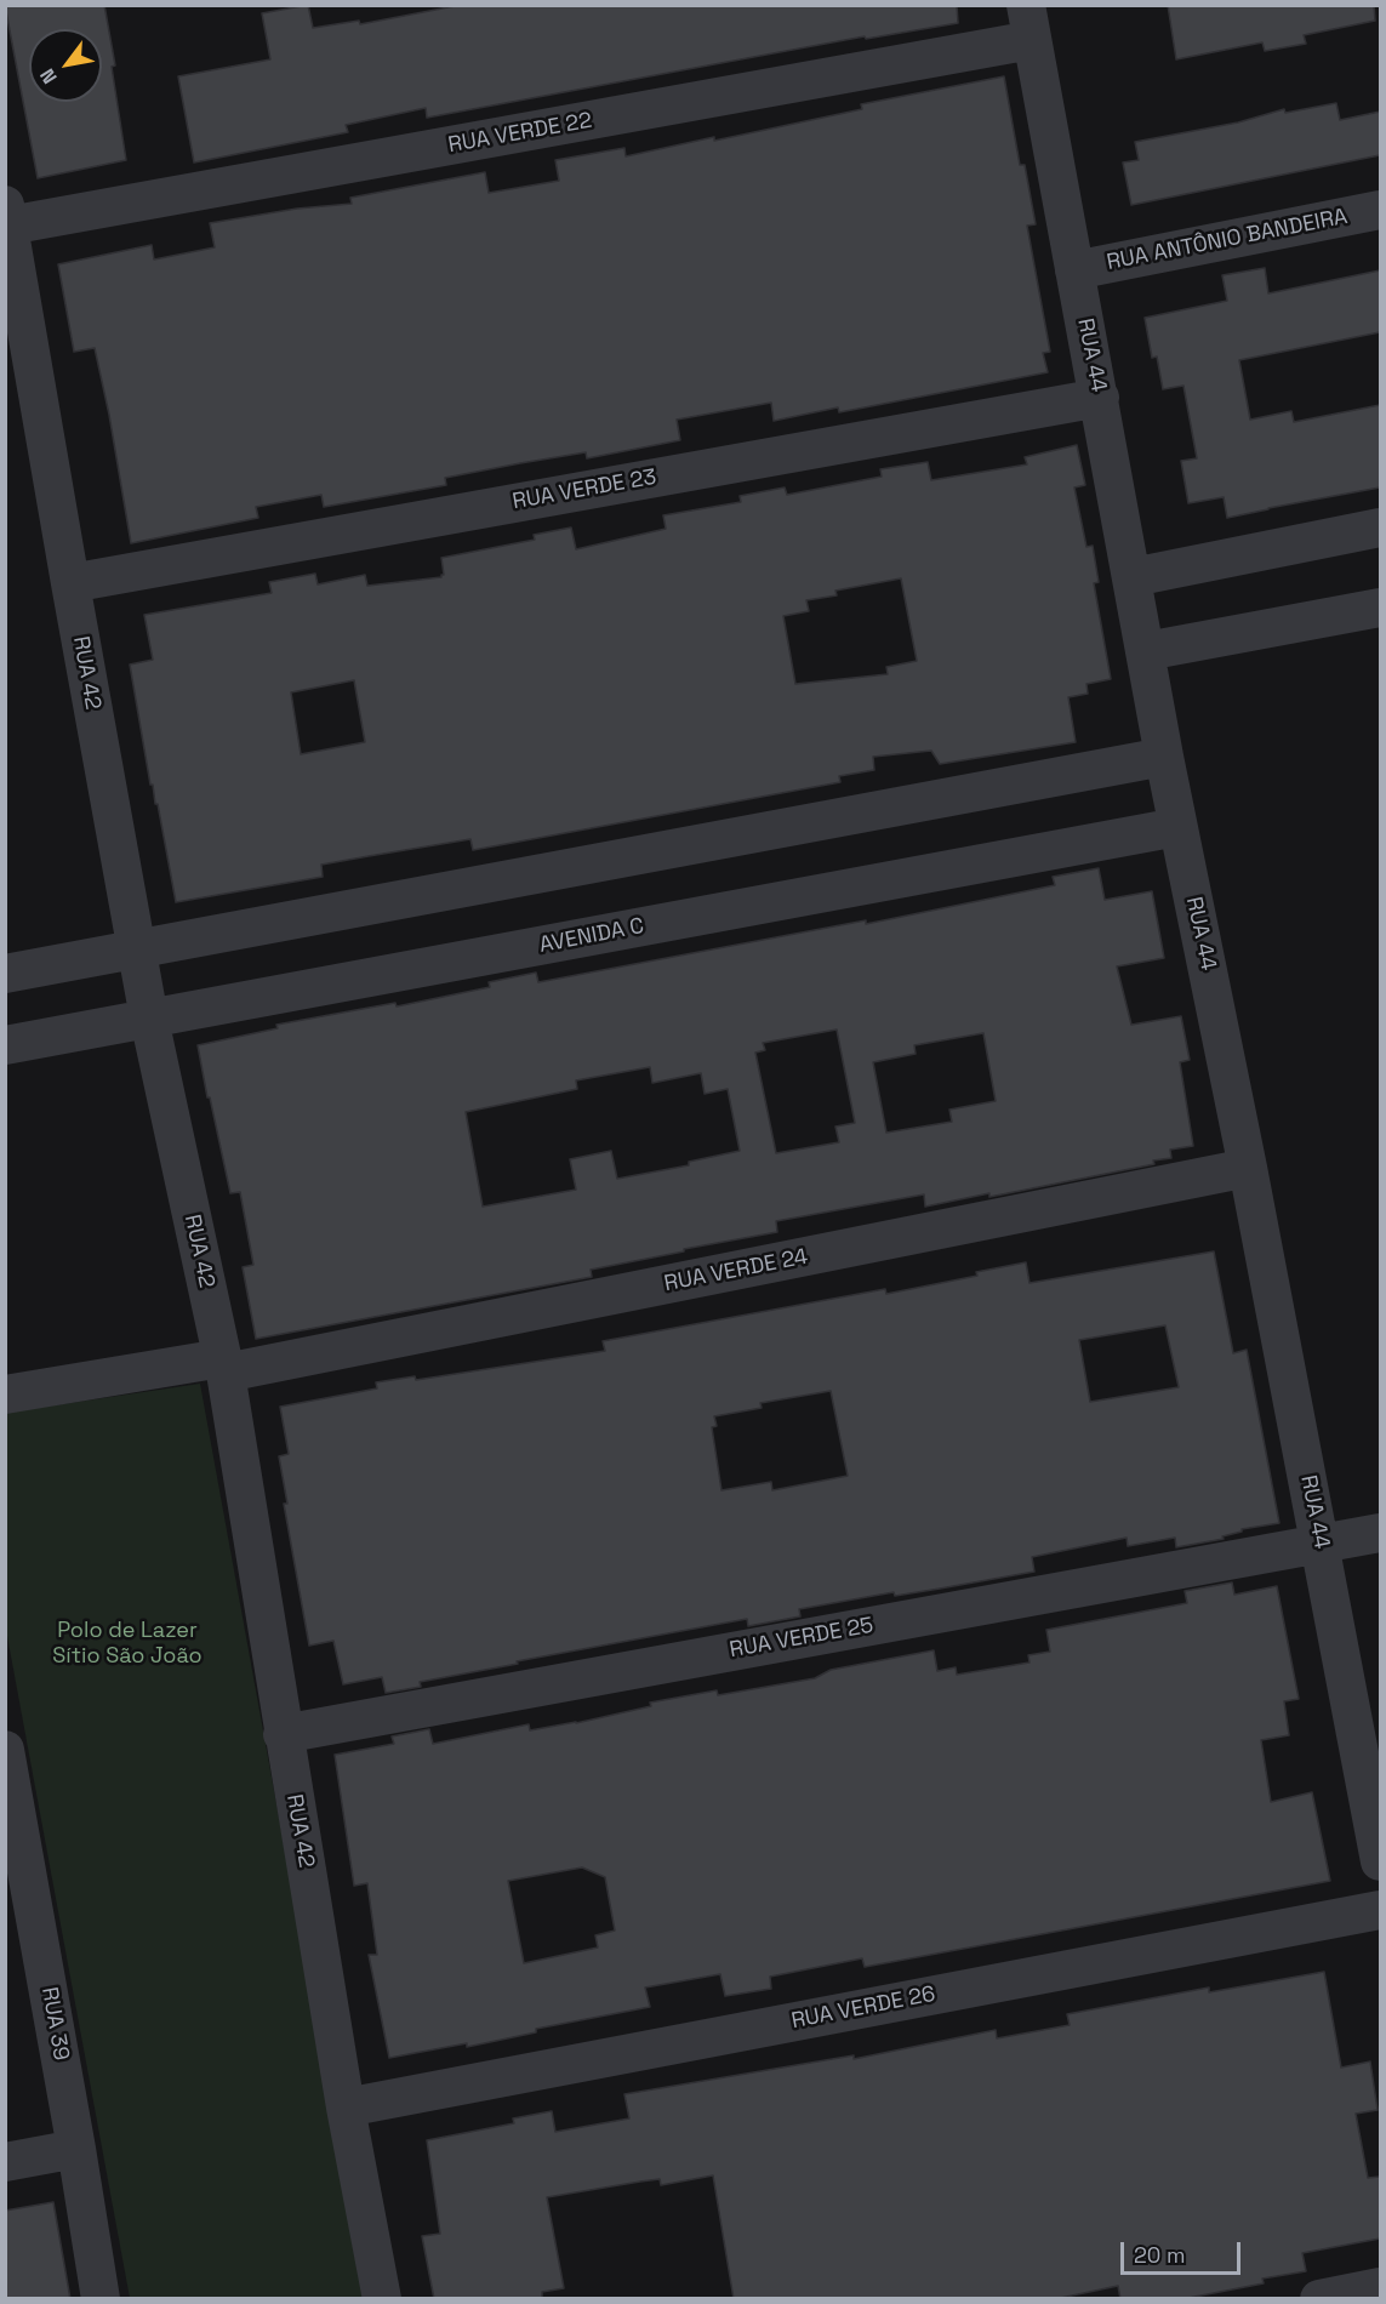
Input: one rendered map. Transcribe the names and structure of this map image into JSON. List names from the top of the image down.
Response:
{
  "streets": {
    "street": [
      "RUA VERDE 22",
      "RUA ANTÔNIO BANDEIRA",
      "RUA 44",
      "RUA VERDE 23",
      "RUA 42",
      "AVENIDA C",
      "RUA VERDE 24",
      "RUA VERDE 25",
      "RUA VERDE 26",
      "RUA 39"
    ]
  },
  "crossings": [
    ["RUA VERDE 22", "RUA 44"],
    ["RUA VERDE 22", "RUA 42"],
    ["RUA ANTÔNIO BANDEIRA", "RUA 44"],
    ["RUA 44", "RUA VERDE 23"],
    ["RUA 44", "AVENIDA C"],
    ["RUA 44", "RUA VERDE 24"],
    ["RUA 44", "RUA VERDE 25"],
    ["RUA VERDE 23", "RUA 42"],
    ["RUA 42", "AVENIDA C"],
    ["RUA 42", "RUA VERDE 24"],
    ["RUA 42", "RUA VERDE 25"],
    ["RUA 42", "RUA VERDE 26"]
  ],
  "parks": ["Polo de Lazer Sítio São João"],
  "scale_bar": "20 m",
  "north": "bottom left"
}
